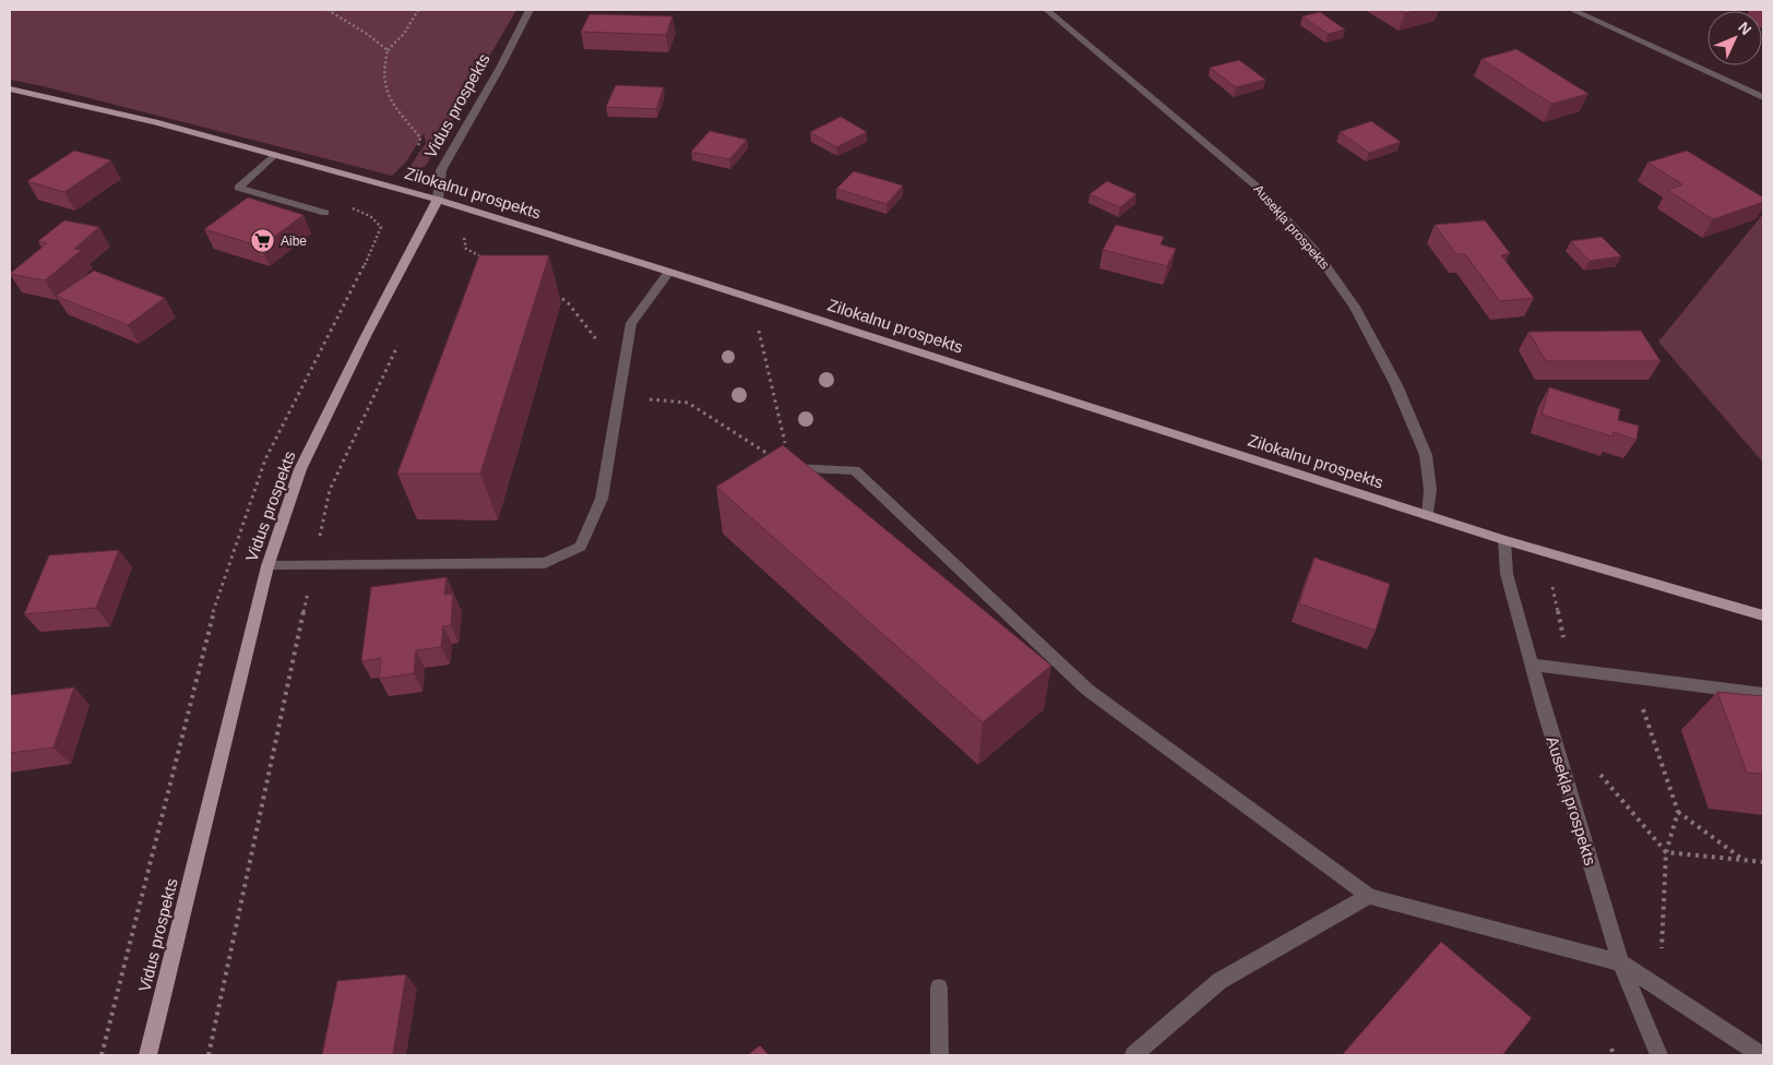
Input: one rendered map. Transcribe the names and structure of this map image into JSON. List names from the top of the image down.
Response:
{
  "streets": {
    "main road": ["Vidus prospekts", "Zilokalnu prospekts"],
    "street": ["Ausekļa prospekts"]
  },
  "crossings": [
    ["Vidus prospekts", "Zilokalnu prospekts"],
    ["Zilokalnu prospekts", "Ausekļa prospekts"]
  ],
  "places": {
    "supermarket": ["Aibe"]
  },
  "north": "top right"
}
